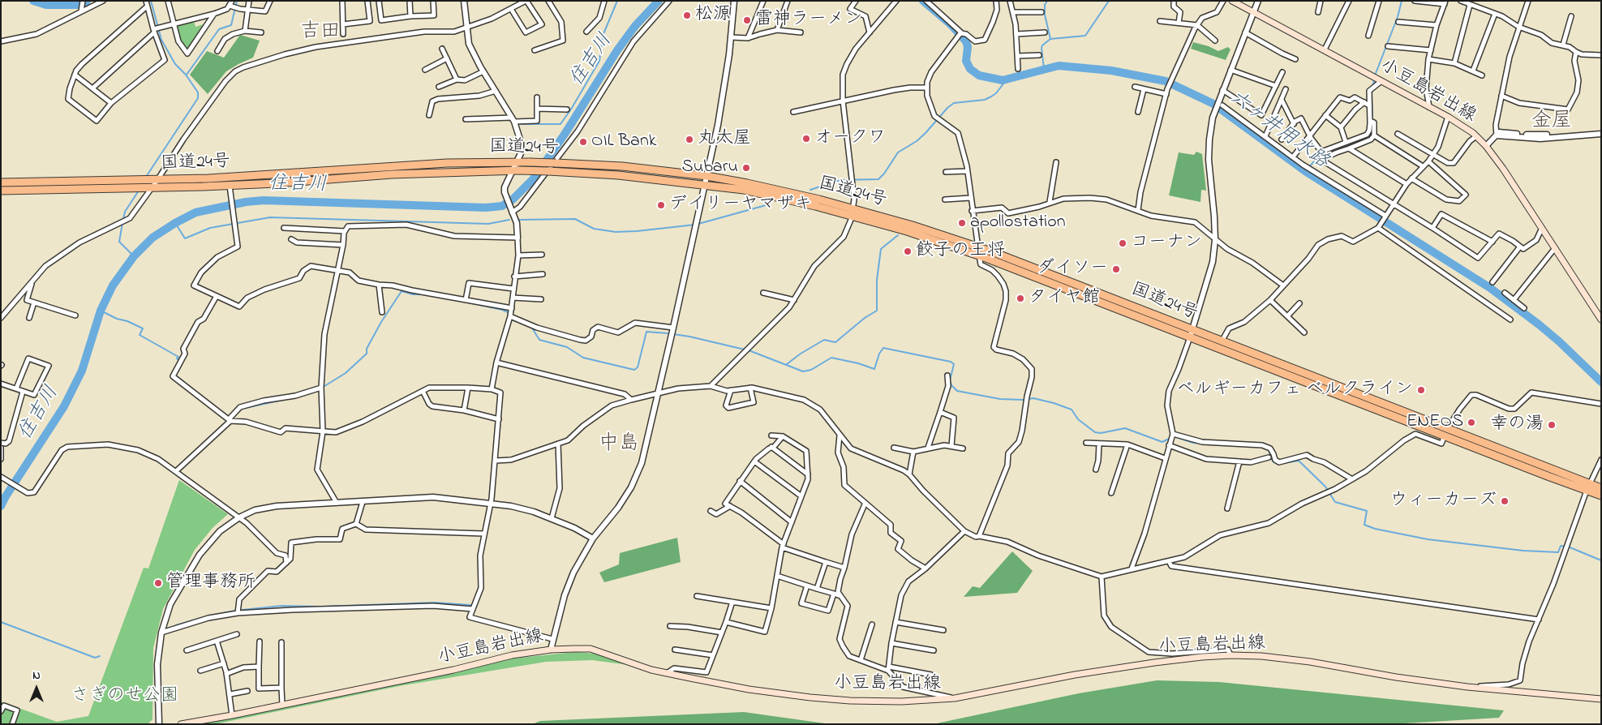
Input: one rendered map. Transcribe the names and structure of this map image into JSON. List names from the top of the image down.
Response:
{
  "streets": {
    "highway": ["国道24号"],
    "main road": ["小豆島岩出線"]
  },
  "districts": ["吉田", "金屋", "中島"],
  "water": ["住吉川", "六ヶ井用水路"],
  "parks": ["さぎのせ公園"],
  "places": [
    "松源",
    "雷神ラーメン",
    "オークワ",
    "丸太屋",
    "OIL Bank",
    "Subaru",
    "デイリーヤマザキ",
    "apollostation",
    "コーナン",
    "餃子の王将",
    "ダイソー",
    "タイヤ館",
    "ベルギーカフェ ベルクライン",
    "ENEOS",
    "幸の湯",
    "ウィーカーズ",
    "管理事務所"
  ],
  "north": "top"
}
